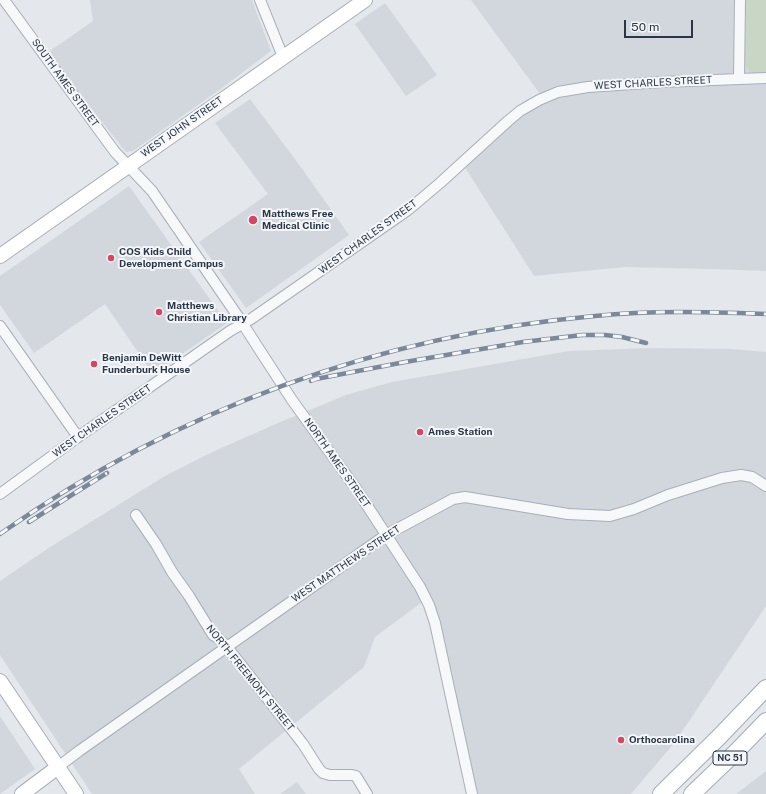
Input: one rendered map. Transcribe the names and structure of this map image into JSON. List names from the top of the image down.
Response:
{
  "streets": {
    "main road": ["WEST JOHN STREET", "NC 51"],
    "street": [
      "SOUTH AMES STREET",
      "WEST CHARLES STREET",
      "NORTH AMES STREET",
      "WEST MATTHEWS STREET",
      "NORTH FREEMONT STREET"
    ]
  },
  "crossings": [
    ["SOUTH AMES STREET", "WEST JOHN STREET"],
    ["SOUTH AMES STREET", "NORTH AMES STREET"],
    ["WEST CHARLES STREET", "NORTH AMES STREET"],
    ["WEST JOHN STREET", "NORTH AMES STREET"],
    ["NORTH AMES STREET", "WEST MATTHEWS STREET"],
    ["WEST MATTHEWS STREET", "NORTH FREEMONT STREET"]
  ],
  "places": [
    "Matthews Free Medical Clinic",
    "COS Kids Child Development Campus",
    "Matthews Christian Library",
    "Benjamin DeWitt Funderburk House",
    "Ames Station",
    "Orthocarolina"
  ],
  "scale_bar": "50 m"
}
